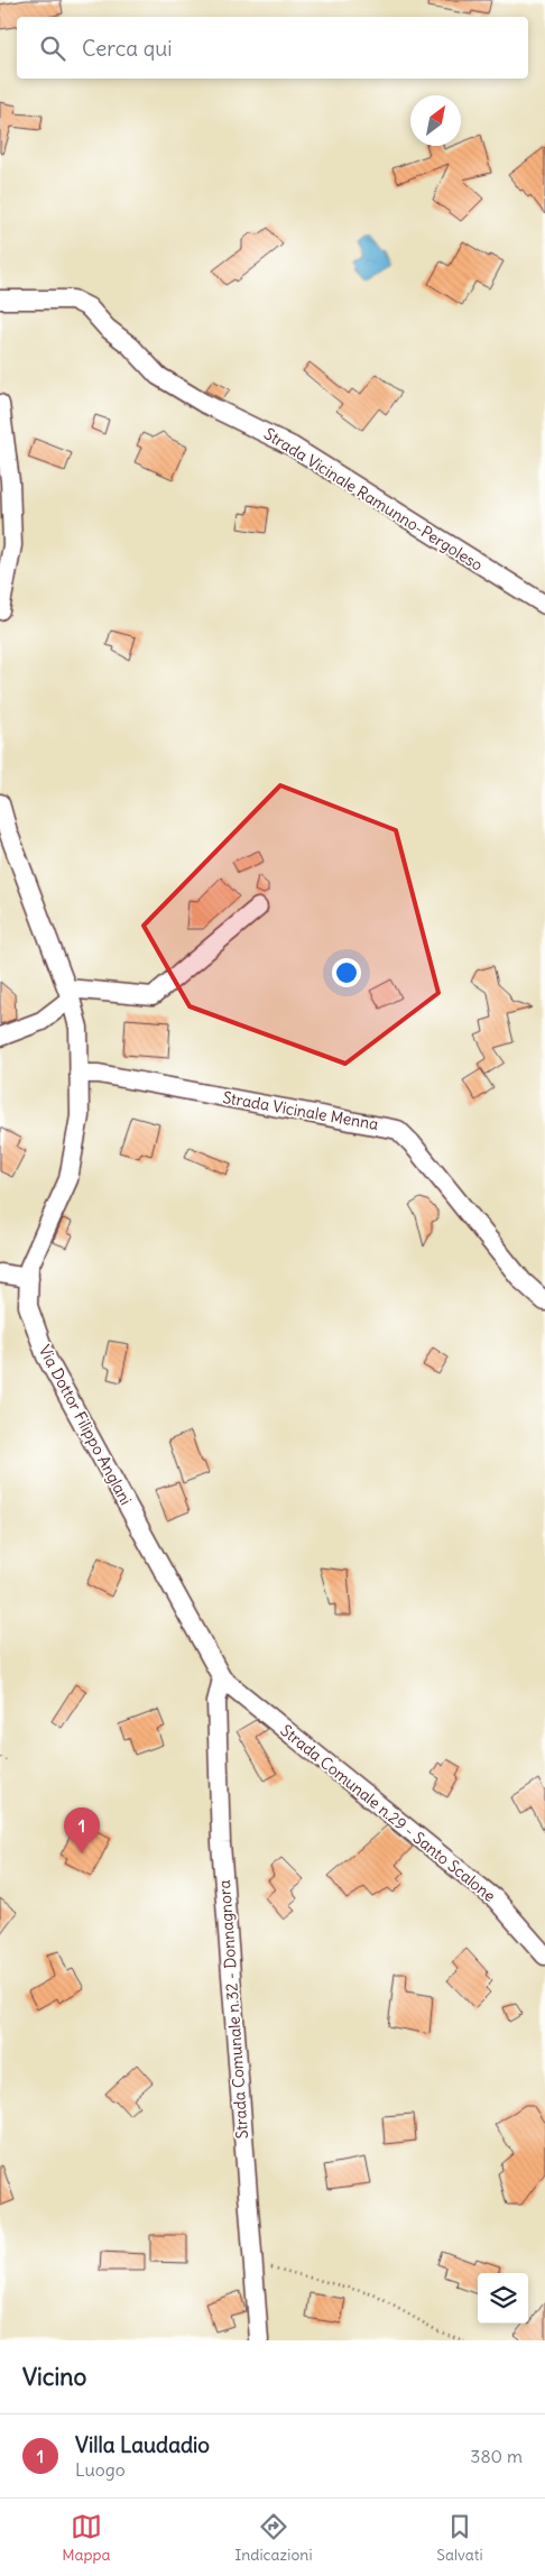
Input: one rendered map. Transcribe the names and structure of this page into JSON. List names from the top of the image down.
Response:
{
  "streets": {
    "street": [
      "Strada Vicinale Ramunno-Pergoleso",
      "Strada Vicinale Menna",
      "Via Dottor Filippo Anglani",
      "Strada Comunale n.29 - Santo Scalone",
      "Strada Comunale n.32 - Donnagnora"
    ]
  },
  "crossings": [
    ["Strada Vicinale Menna", "Via Dottor Filippo Anglani"],
    ["Via Dottor Filippo Anglani", "Strada Comunale n.29 - Santo Scalone"],
    ["Via Dottor Filippo Anglani", "Strada Comunale n.32 - Donnagnora"],
    ["Strada Comunale n.29 - Santo Scalone", "Strada Comunale n.32 - Donnagnora"]
  ],
  "north": "top right",
  "page": {
    "search": "Cerca qui",
    "pins": "1",
    "heading": "Vicino",
    "list": [
      {
        "mark": "1",
        "name": "Villa Laudadio",
        "note": "Luogo",
        "value": "380 m"
      }
    ],
    "nav": ["Mappa", "Indicazioni", "Salvati"]
  }
}
